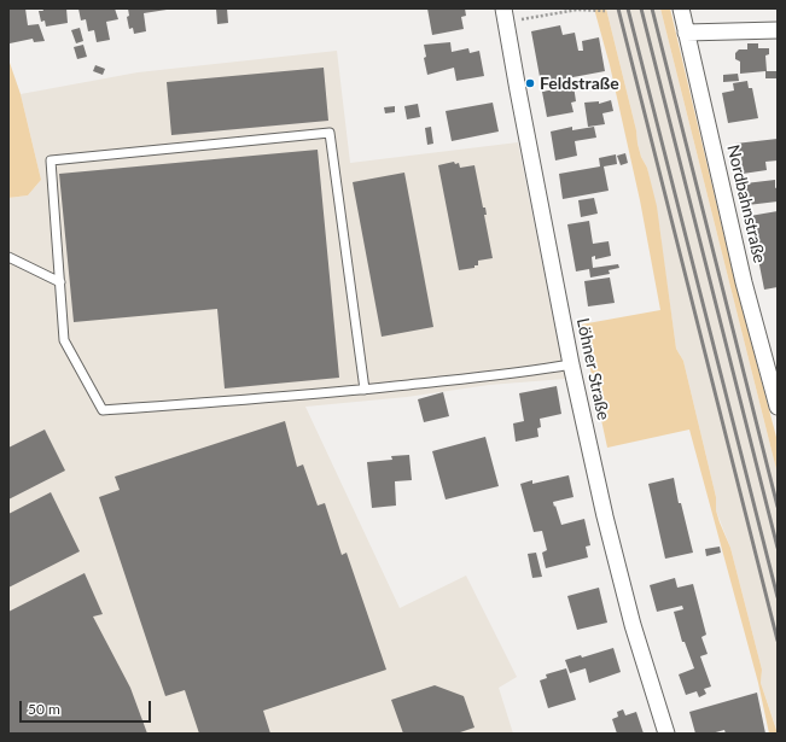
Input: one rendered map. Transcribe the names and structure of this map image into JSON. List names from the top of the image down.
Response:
{
  "streets": {
    "street": ["Nordbahnstraße", "Löhner Straße"]
  },
  "places": ["Feldstraße"],
  "scale_bar": "50 m"
}
